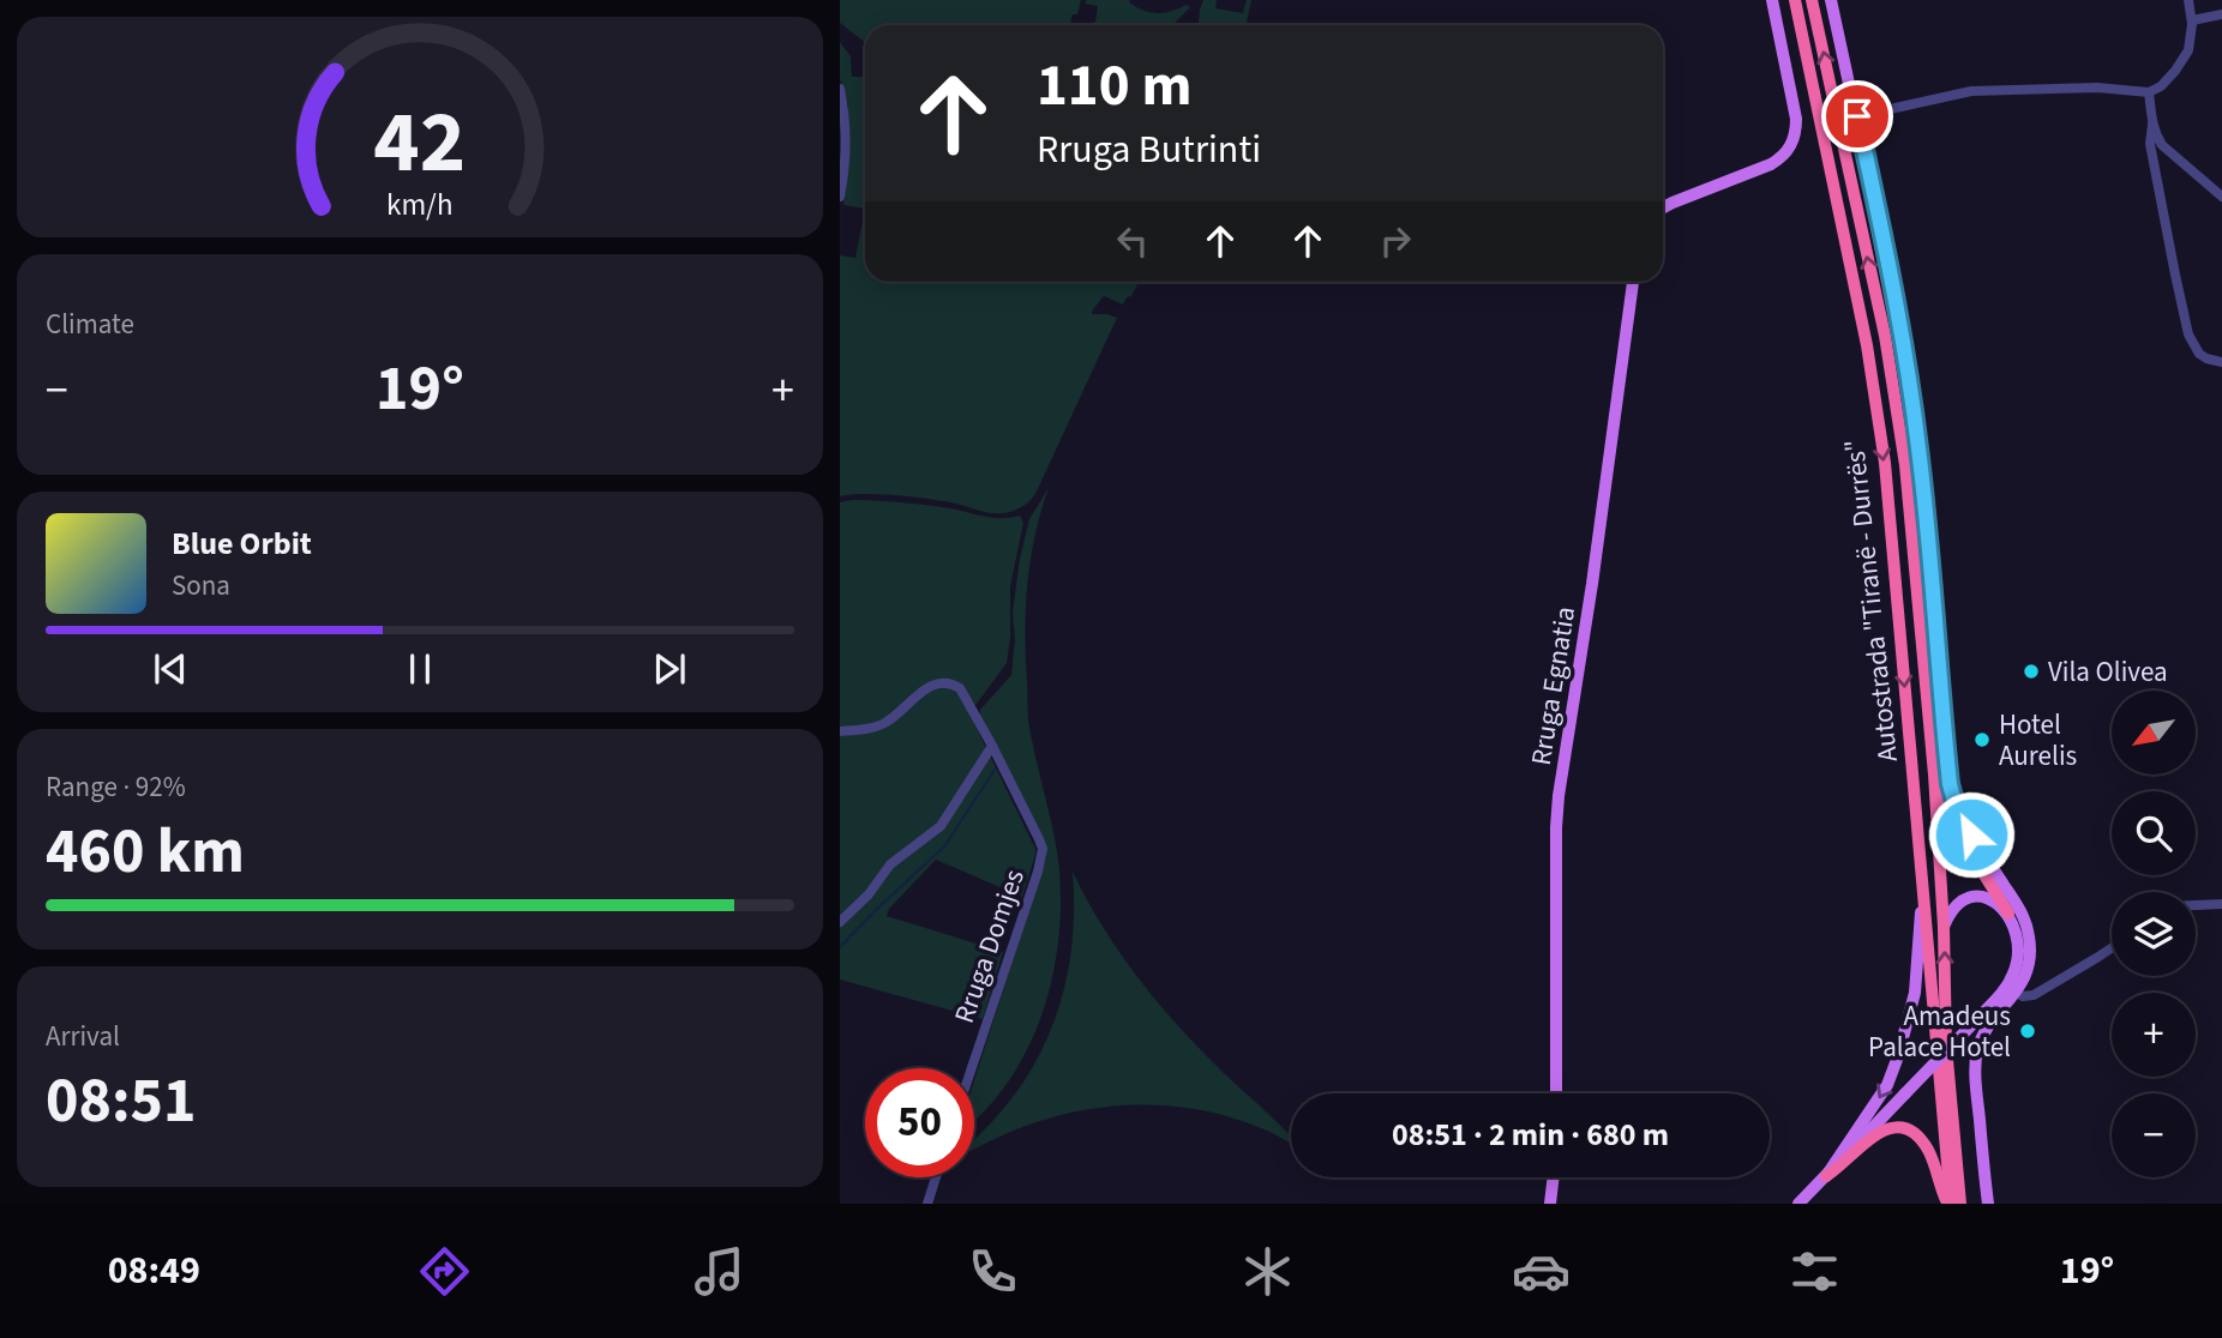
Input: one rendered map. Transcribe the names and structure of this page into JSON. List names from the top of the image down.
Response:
{
  "streets": {
    "highway": ["Autostrada \"Tiranë - Durrës\""],
    "main road": ["Rruga Egnatia"],
    "street": ["Rruga Domjes"]
  },
  "places": ["Vila Olivea", "Hotel Aurelis", "Amadeus Palace Hotel"],
  "north": "bottom left",
  "page": {
    "turn": ["110 m", "Rruga Butrinti"],
    "tile": [
      "Climate",
      ["Range · 92%", "460 km"],
      ["Arrival", "08:51"]
    ],
    "heat": ["−", "19°", "+"],
    "song": ["Blue Orbit", "Sona"],
    "map_buttons": ["+", "−"],
    "limit": "50",
    "trip": "08:51 · 2 min · 680 m",
    "tabs": ["08:49", "19°"],
    "gauge": ["42", "km/h"]
  }
}
